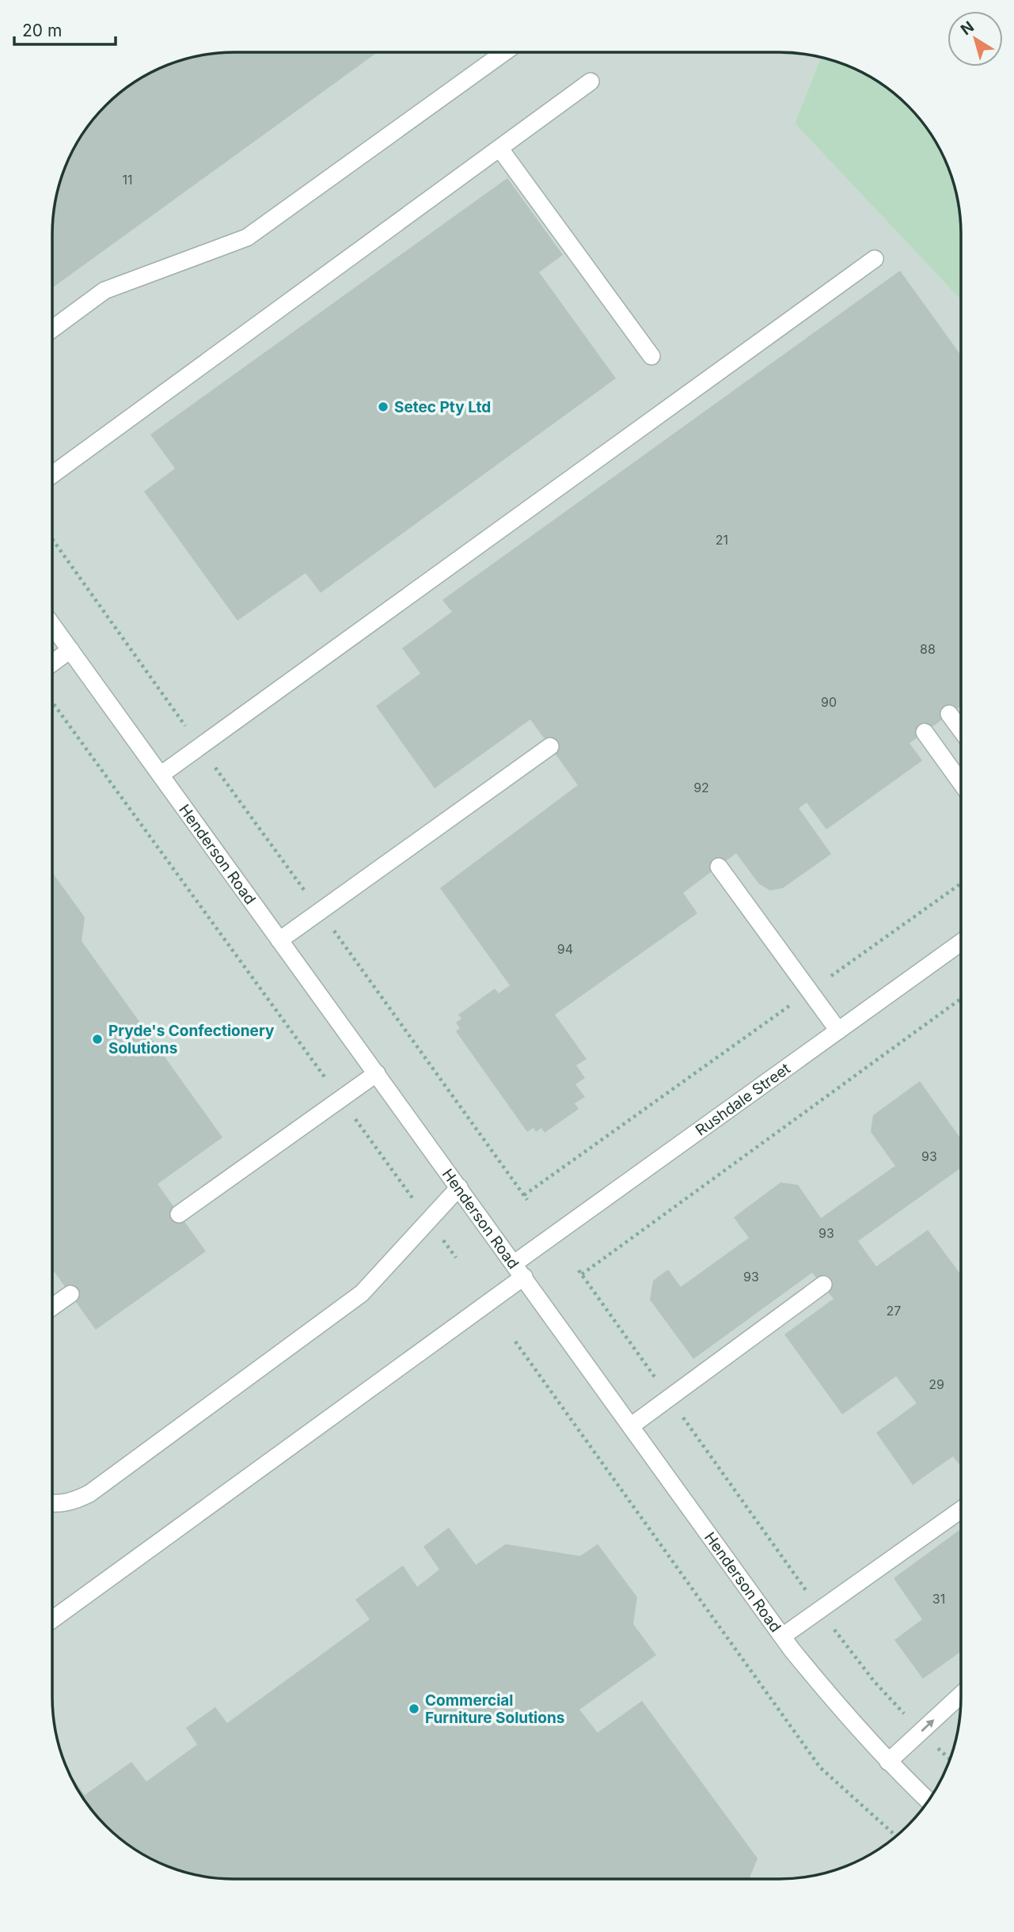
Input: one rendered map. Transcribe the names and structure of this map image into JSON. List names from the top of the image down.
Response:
{
  "streets": {
    "street": ["Henderson Road", "Rushdale Street"]
  },
  "crossings": [
    ["Henderson Road", "Rushdale Street"]
  ],
  "places": ["Setec Pty Ltd", "Pryde's Confectionery Solutions", "Commercial Furniture Solutions"],
  "house_numbers": [
    "11",
    "21",
    "88",
    "90",
    "92",
    "94",
    "93",
    "93",
    "93",
    "27",
    "29",
    "31"
  ],
  "scale_bar": "20 m",
  "north": "top left"
}
